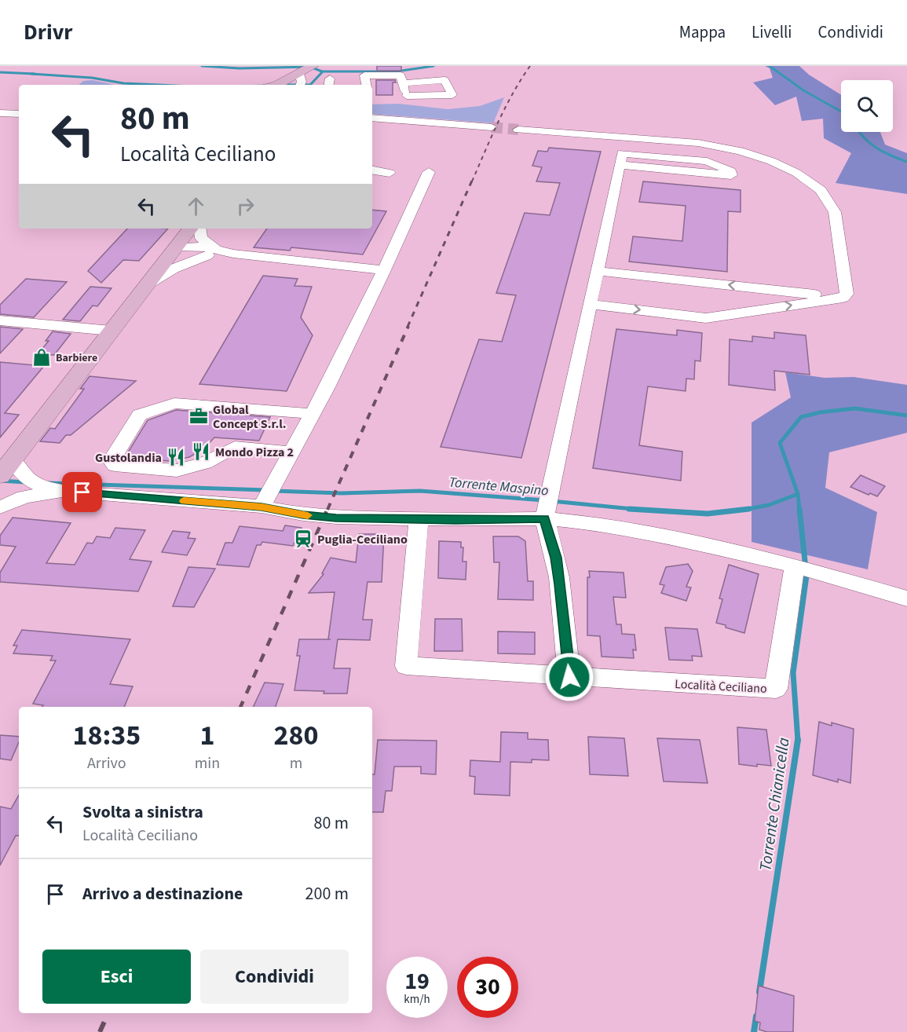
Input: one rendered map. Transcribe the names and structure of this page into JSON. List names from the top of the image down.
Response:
{
  "streets": {
    "street": ["Località Ceciliano"]
  },
  "water": ["Torrente Maspino", "Torrente Chianicella"],
  "places": {
    "shop": ["Barbiere"],
    "office": ["Global Concept S.r.l."],
    "restaurant": ["Mondo Pizza 2", "Gustolandia"],
    "station": ["Puglia-Ceciliano"]
  },
  "page": {
    "header": "Drivr",
    "nav": ["Mappa", "Livelli", "Condividi"],
    "turn": ["80 m", "Località Ceciliano"],
    "eta": [
      "18:35",
      "Arrivo",
      "1",
      "min",
      "280",
      "m"
    ],
    "list": [
      {
        "name": "Svolta a sinistra",
        "note": "Località Ceciliano",
        "value": "80 m"
      },
      {
        "name": "Arrivo a destinazione",
        "value": "200 m"
      }
    ],
    "buttons": ["Esci", "Condividi"],
    "speed": "19 km/h",
    "limit": "30"
  }
}
